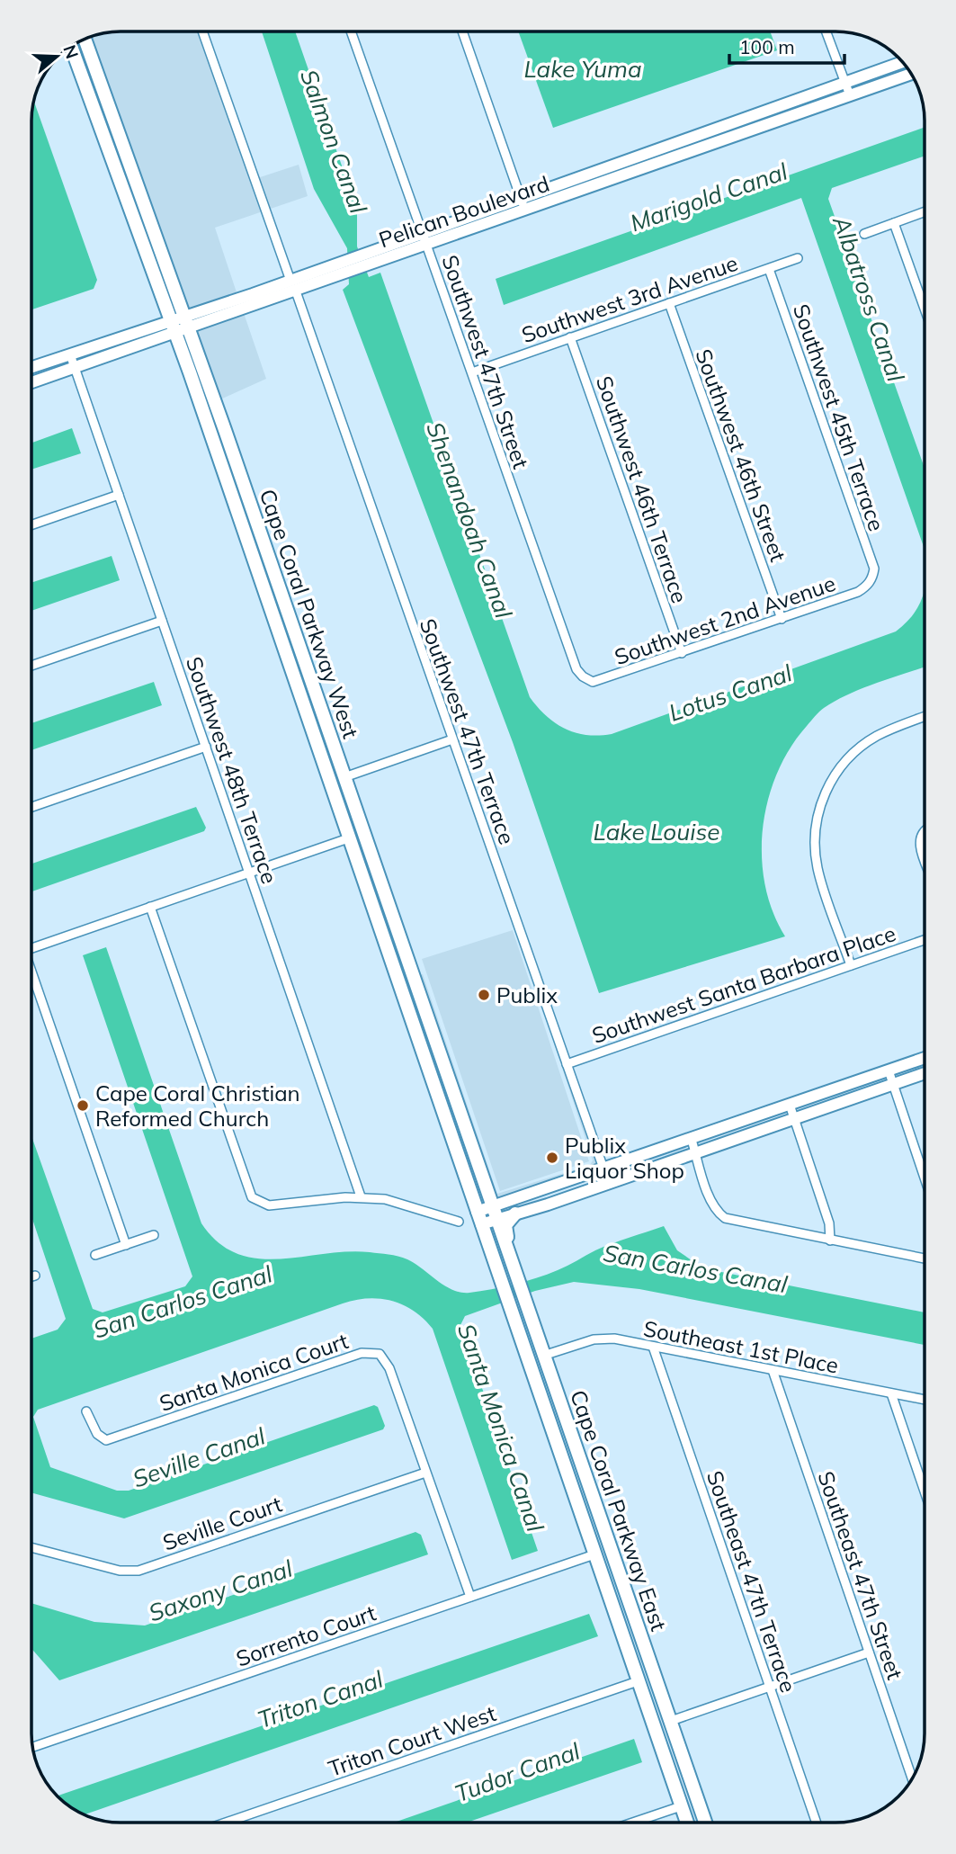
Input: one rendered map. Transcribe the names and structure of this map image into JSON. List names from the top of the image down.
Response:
{
  "streets": {
    "main road": ["Cape Coral Parkway West", "Cape Coral Parkway East"],
    "street": [
      "Pelican Boulevard",
      "Southwest 3rd Avenue",
      "Southwest 47th Street",
      "Southwest 45th Terrace",
      "Southwest 46th Street",
      "Southwest 46th Terrace",
      "Southwest 2nd Avenue",
      "Southwest 47th Terrace",
      "Southwest 48th Terrace",
      "Southwest Santa Barbara Place",
      "Southeast 1st Place",
      "Santa Monica Court",
      "Seville Court",
      "Southeast 47th Street",
      "Southeast 47th Terrace",
      "Sorrento Court",
      "Triton Court West"
    ]
  },
  "crossings": [
    ["Pelican Boulevard", "Southwest 47th Street"],
    ["Pelican Boulevard", "Cape Coral Parkway West"],
    ["Pelican Boulevard", "Southwest 47th Terrace"],
    ["Pelican Boulevard", "Southwest 48th Terrace"],
    ["Southwest 3rd Avenue", "Southwest 47th Street"],
    ["Southwest 3rd Avenue", "Southwest 45th Terrace"],
    ["Southwest 3rd Avenue", "Southwest 46th Street"],
    ["Southwest 3rd Avenue", "Southwest 46th Terrace"],
    ["Southwest 47th Street", "Southwest 2nd Avenue"],
    ["Southwest 45th Terrace", "Southwest 2nd Avenue"],
    ["Southwest 46th Street", "Southwest 2nd Avenue"],
    ["Southwest 46th Terrace", "Southwest 2nd Avenue"],
    ["Cape Coral Parkway West", "Cape Coral Parkway East"],
    ["Southwest 47th Terrace", "Southwest Santa Barbara Place"],
    ["Southeast 1st Place", "Cape Coral Parkway East"],
    ["Southeast 1st Place", "Southeast 47th Street"],
    ["Southeast 1st Place", "Southeast 47th Terrace"],
    ["Santa Monica Court", "Seville Court"],
    ["Santa Monica Court", "Sorrento Court"],
    ["Cape Coral Parkway East", "Sorrento Court"],
    ["Cape Coral Parkway East", "Triton Court West"]
  ],
  "water": [
    "Lake Yuma",
    "Salmon Canal",
    "Marigold Canal",
    "Albatross Canal",
    "Shenandoah Canal",
    "Lotus Canal",
    "Lake Louise",
    "San Carlos Canal",
    "Santa Monica Canal",
    "Seville Canal",
    "Saxony Canal",
    "Triton Canal",
    "Tudor Canal"
  ],
  "places": ["Publix", "Cape Coral Christian Reformed Church", "Publix Liquor Shop"],
  "scale_bar": "100 m",
  "north": "right"
}
